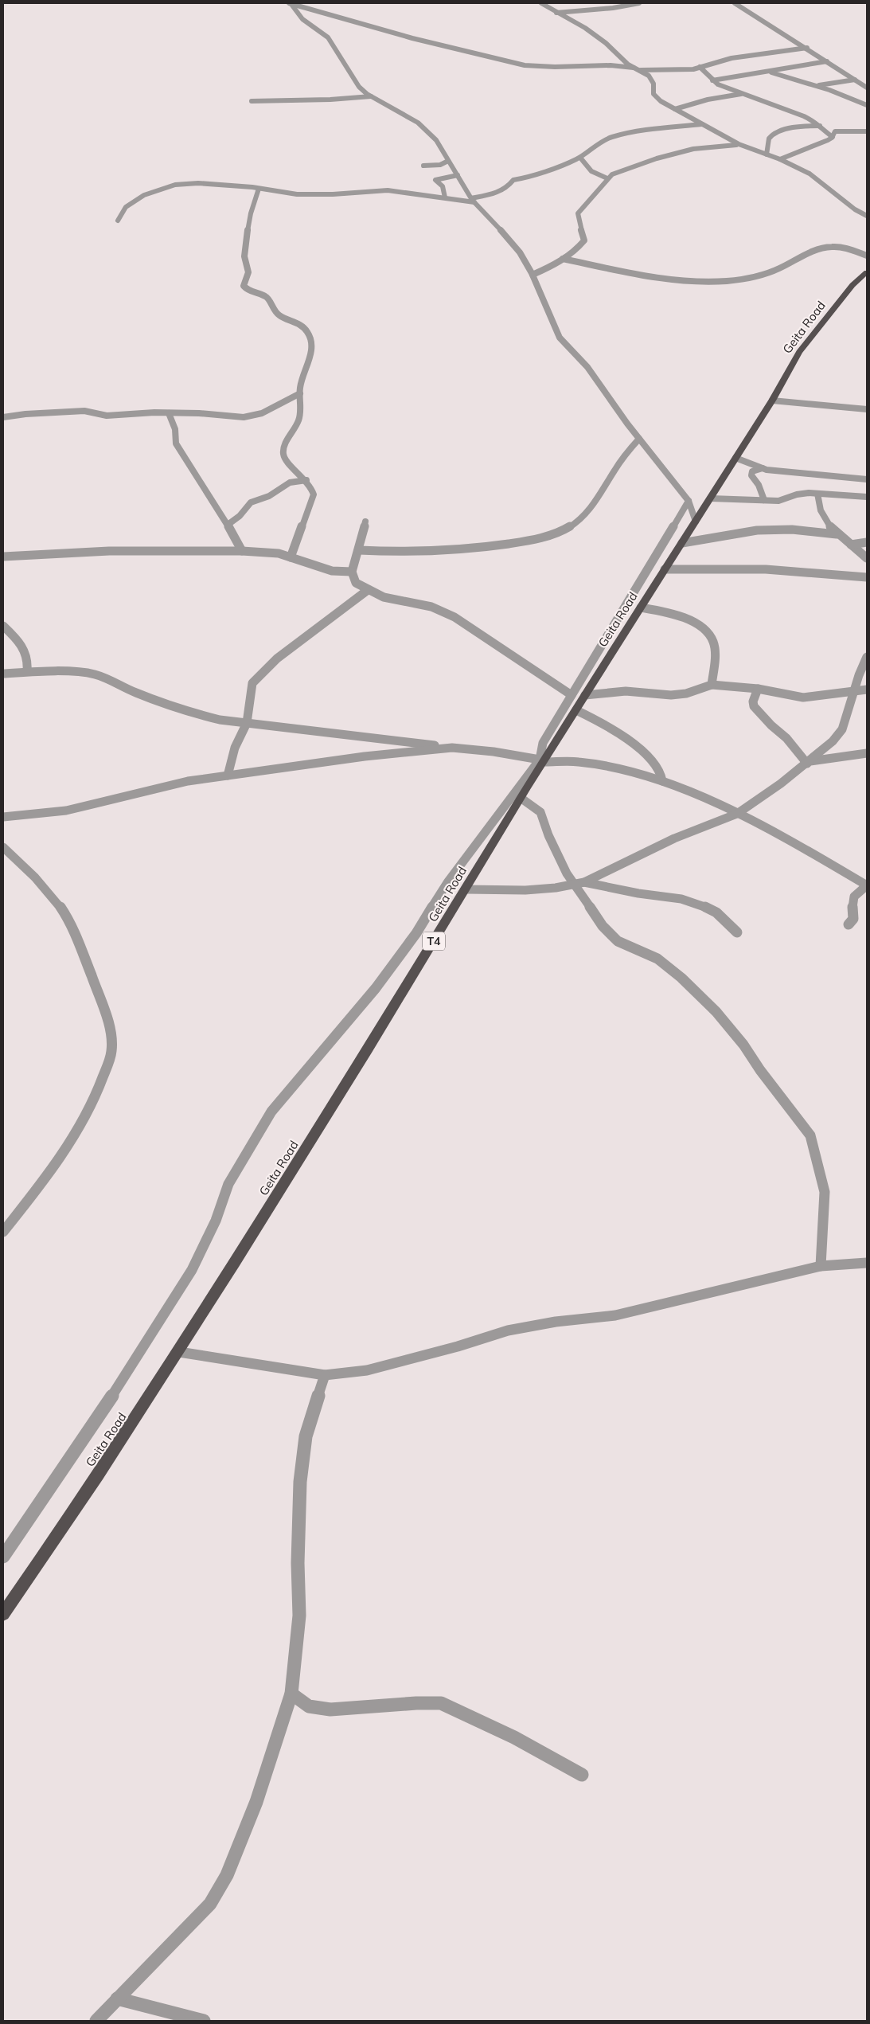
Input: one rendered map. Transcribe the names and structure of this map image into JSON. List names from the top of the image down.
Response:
{
  "streets": {
    "highway": ["Geita Road", "T4"]
  }
}
